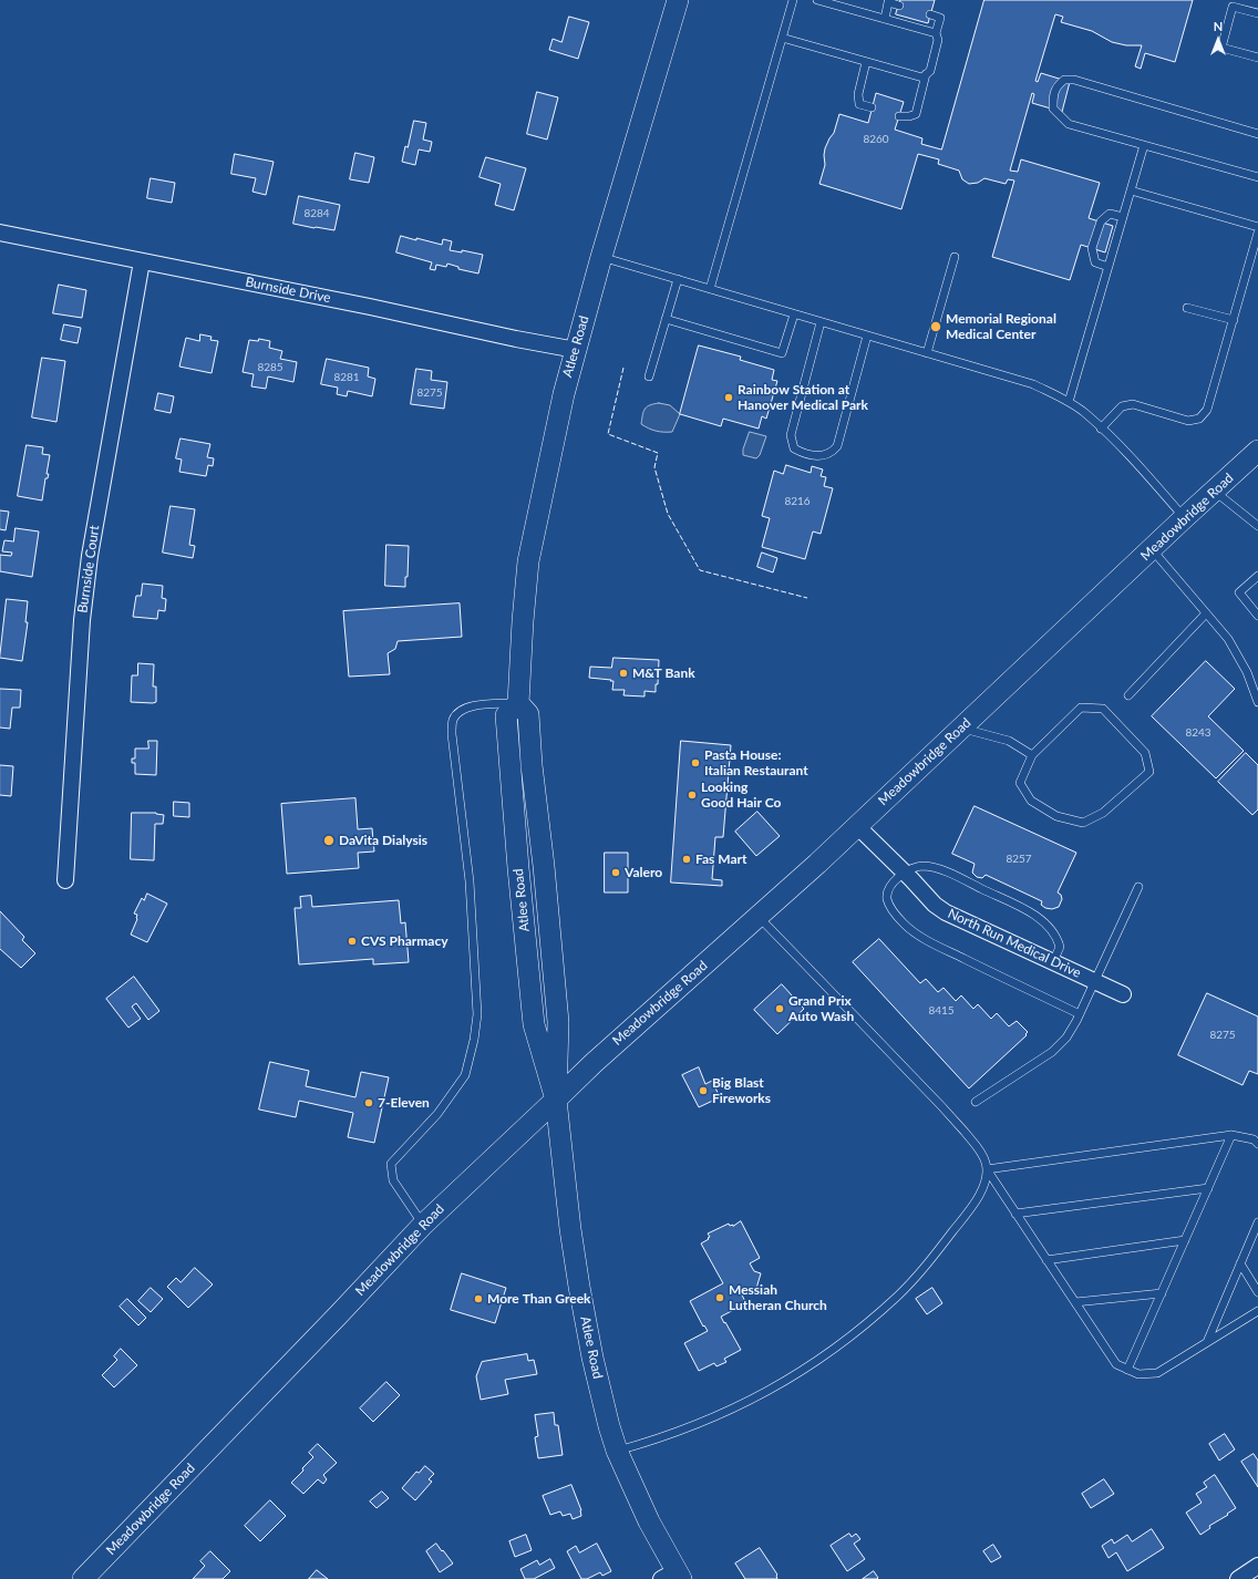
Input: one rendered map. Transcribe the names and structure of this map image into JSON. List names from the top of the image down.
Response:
{
  "streets": {
    "main road": ["Atlee Road", "Meadowbridge Road"],
    "street": ["Burnside Drive", "Burnside Court", "North Run Medical Drive"]
  },
  "crossings": [
    ["Burnside Drive", "Atlee Road"],
    ["Burnside Drive", "Burnside Court"],
    ["Atlee Road", "Meadowbridge Road"],
    ["Meadowbridge Road", "North Run Medical Drive"]
  ],
  "places": [
    "Memorial Regional Medical Center",
    "Rainbow Station at Hanover Medical Park",
    "M&T Bank",
    "Pasta House: Italian Restaurant",
    "Looking Good Hair Co",
    "DaVita Dialysis",
    "Fas Mart",
    "Valero",
    "CVS Pharmacy",
    "Grand Prix Auto Wash",
    "Big Blast Fireworks",
    "7-Eleven",
    "Messiah Lutheran Church",
    "More Than Greek"
  ],
  "house_numbers": [
    "8260",
    "8284",
    "8285",
    "8281",
    "8275",
    "8216",
    "8243",
    "8257",
    "8415",
    "8275"
  ],
  "north": "top"
}
